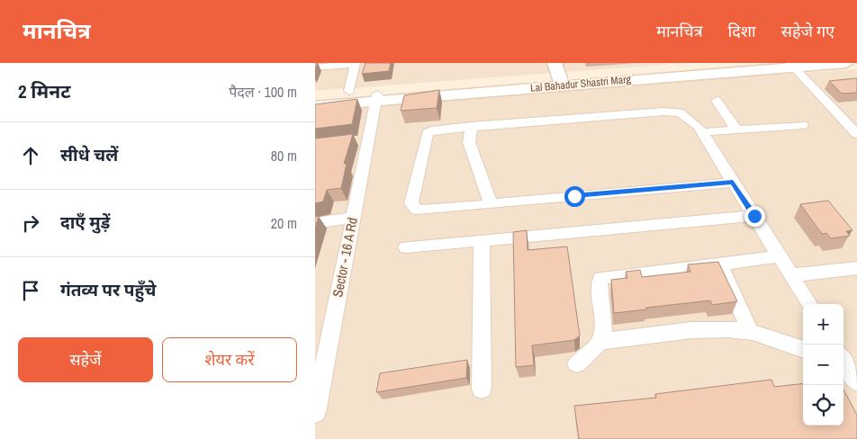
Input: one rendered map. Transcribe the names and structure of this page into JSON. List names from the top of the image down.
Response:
{
  "streets": {
    "street": ["Lal Bahadur Shastri Marg", "Sector - 16 A Rd"]
  },
  "crossings": [
    ["Lal Bahadur Shastri Marg", "Sector - 16 A Rd"]
  ],
  "page": {
    "header": "मानचित्र",
    "nav": ["मानचित्र", "दिशा", "सहेजे गए"],
    "heading": ["2 मिनट", "पैदल · 100 m"],
    "list": [
      ["सीधे चलें", "80 m"],
      ["दाएँ मुड़ें", "20 m"],
      "गंतव्य पर पहुँचे"
    ],
    "map_buttons": ["+", "−"],
    "buttons": ["सहेजें", "शेयर करें"]
  }
}
